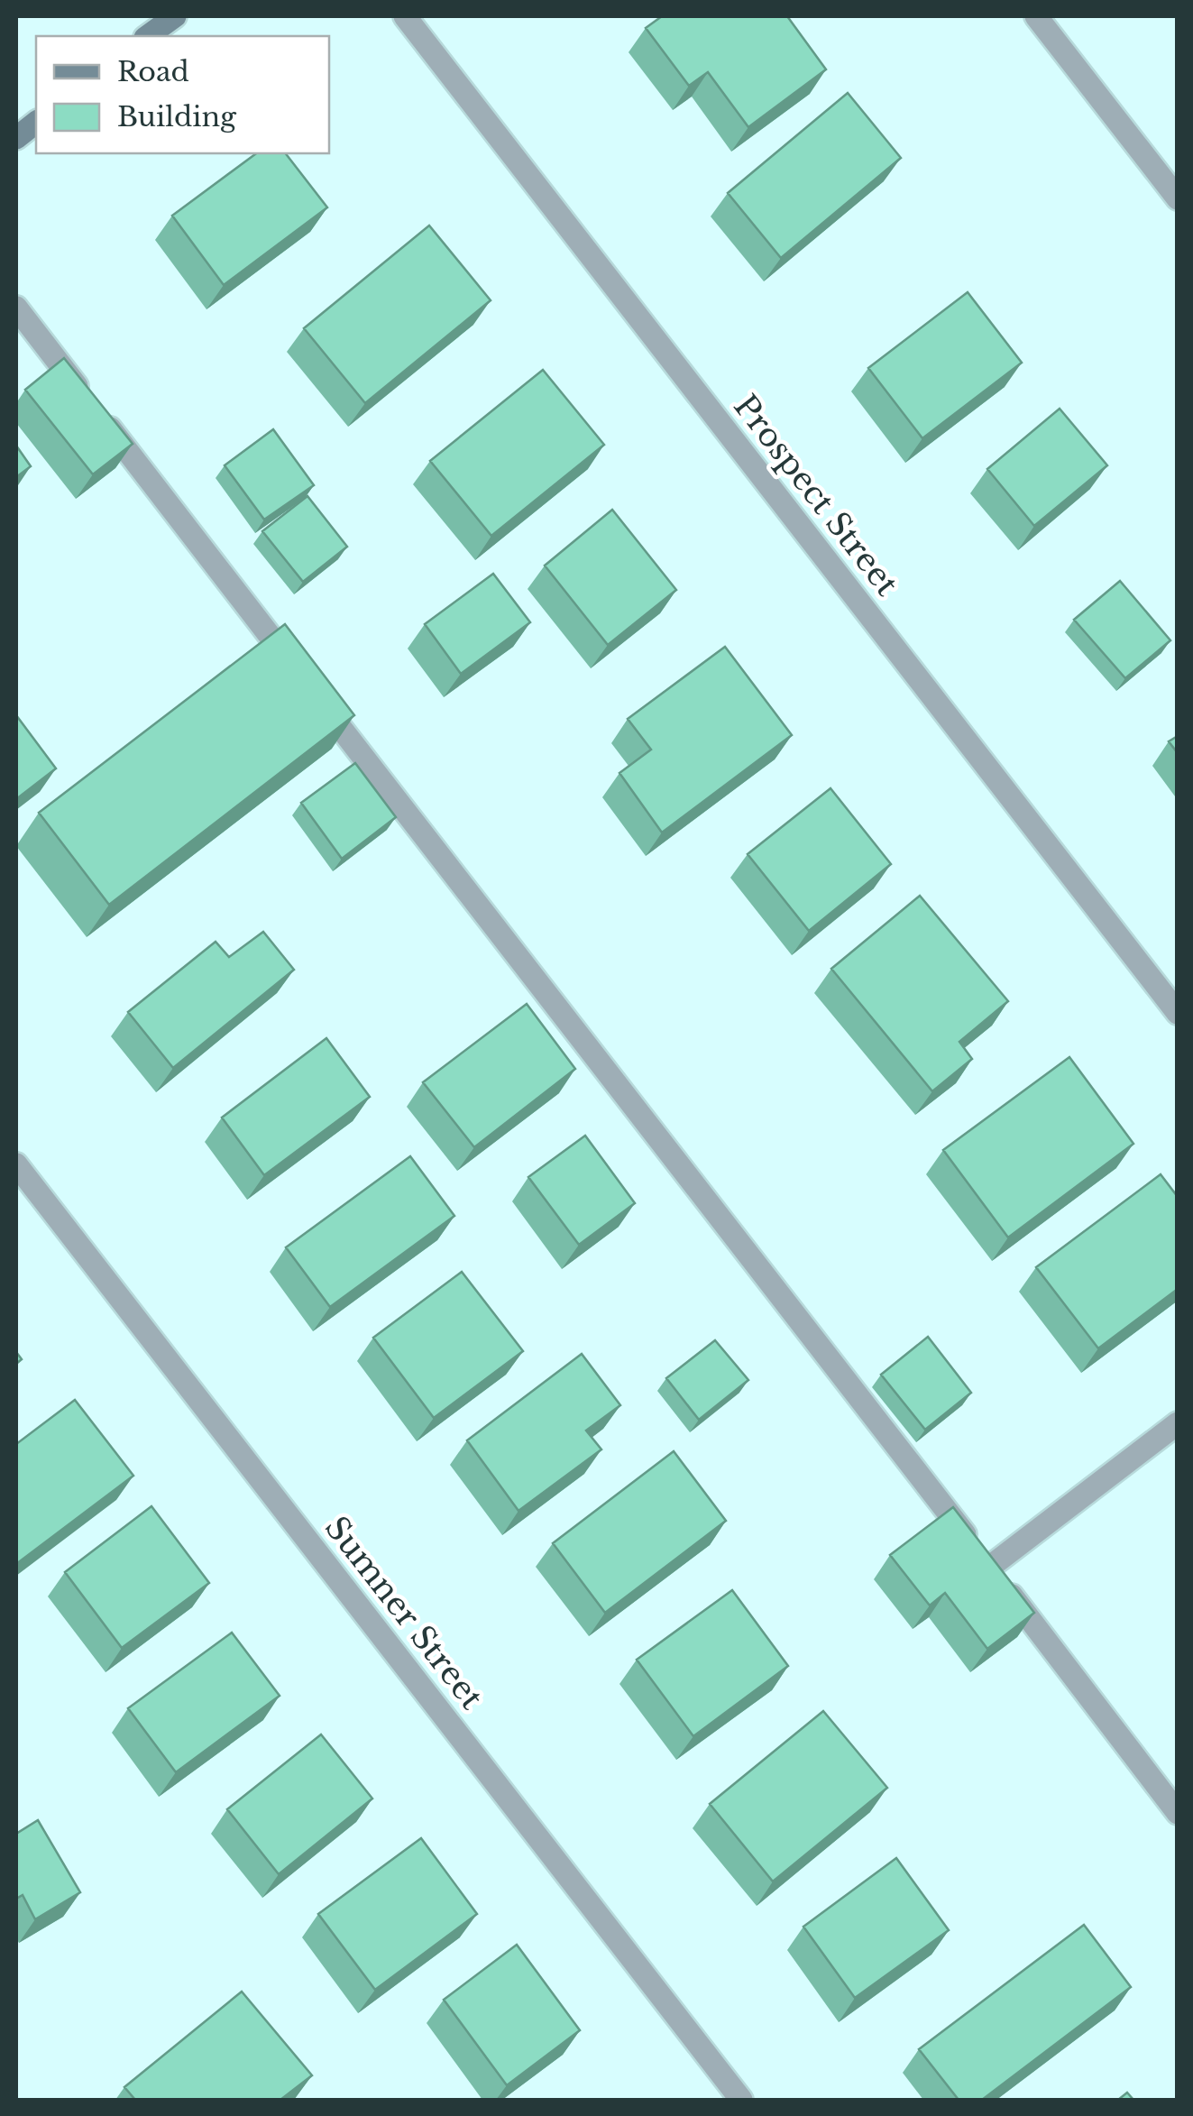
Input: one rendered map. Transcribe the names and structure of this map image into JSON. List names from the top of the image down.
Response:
{
  "streets": {
    "street": ["Prospect Street", "Sumner Street"]
  },
  "legend": ["Road", "Building"]
}
